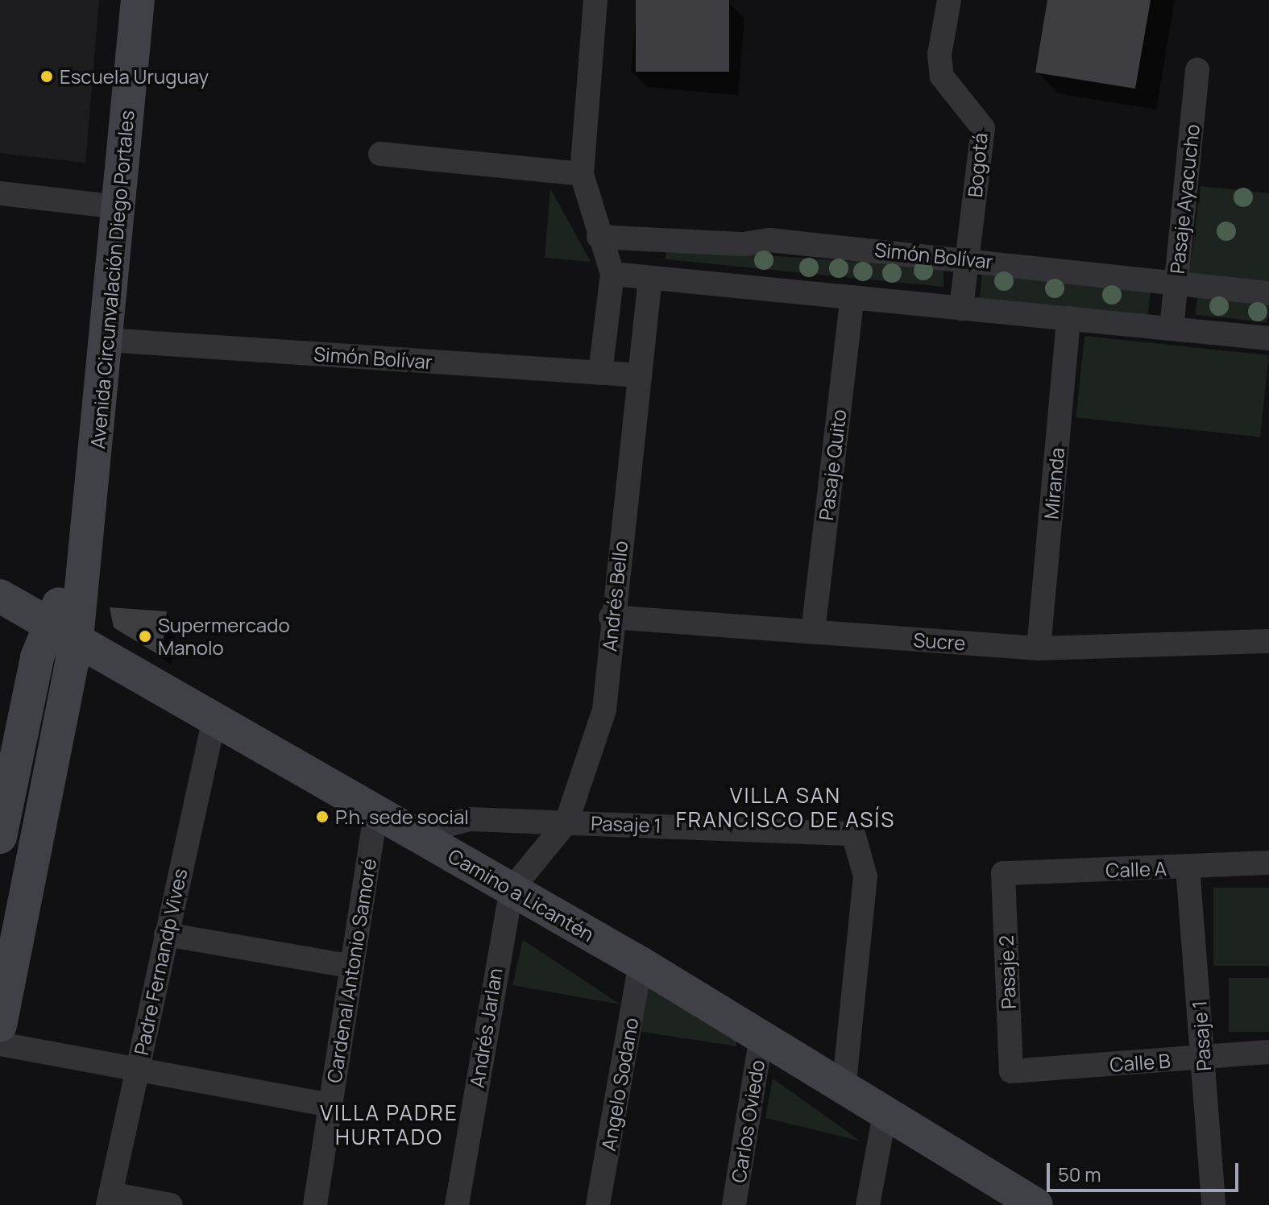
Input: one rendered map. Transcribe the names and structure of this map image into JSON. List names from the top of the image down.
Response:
{
  "streets": {
    "street": [
      "Bogotá",
      "Pasaje Ayacucho",
      "Simón Bolívar",
      "Avenida Circunvalación Diego Portales",
      "Pasaje Quito",
      "Miranda",
      "Andrés Bello",
      "Sucre",
      "Pasaje 1",
      "Calle A",
      "Camino a Licantén",
      "Padre Fernandp Vives",
      "Cardenal Antonio Samoré",
      "Pasaje 2",
      "Andrés Jarlan",
      "Calle B",
      "Angelo Sodano",
      "Carlos Oviedo"
    ]
  },
  "crossings": [
    ["Bogotá", "Simón Bolívar"],
    ["Pasaje Ayacucho", "Simón Bolívar"],
    ["Simón Bolívar", "Avenida Circunvalación Diego Portales"],
    ["Simón Bolívar", "Andrés Bello"],
    ["Avenida Circunvalación Diego Portales", "Camino a Licantén"],
    ["Pasaje Quito", "Sucre"],
    ["Miranda", "Sucre"],
    ["Andrés Bello", "Sucre"],
    ["Andrés Bello", "Pasaje 1"],
    ["Andrés Bello", "Camino a Licantén"],
    ["Andrés Bello", "Andrés Jarlan"],
    ["Pasaje 1", "Calle A"],
    ["Pasaje 1", "Camino a Licantén"],
    ["Pasaje 1", "Calle B"],
    ["Calle A", "Pasaje 2"],
    ["Camino a Licantén", "Padre Fernandp Vives"],
    ["Camino a Licantén", "Cardenal Antonio Samoré"],
    ["Camino a Licantén", "Andrés Jarlan"],
    ["Camino a Licantén", "Angelo Sodano"],
    ["Camino a Licantén", "Carlos Oviedo"],
    ["Pasaje 2", "Calle B"]
  ],
  "districts": ["VILLA SAN FRANCISCO DE ASÍS", "VILLA PADRE HURTADO"],
  "places": ["Escuela Uruguay", "Supermercado Manolo", "P.h. sede social"],
  "scale_bar": "50 m"
}
